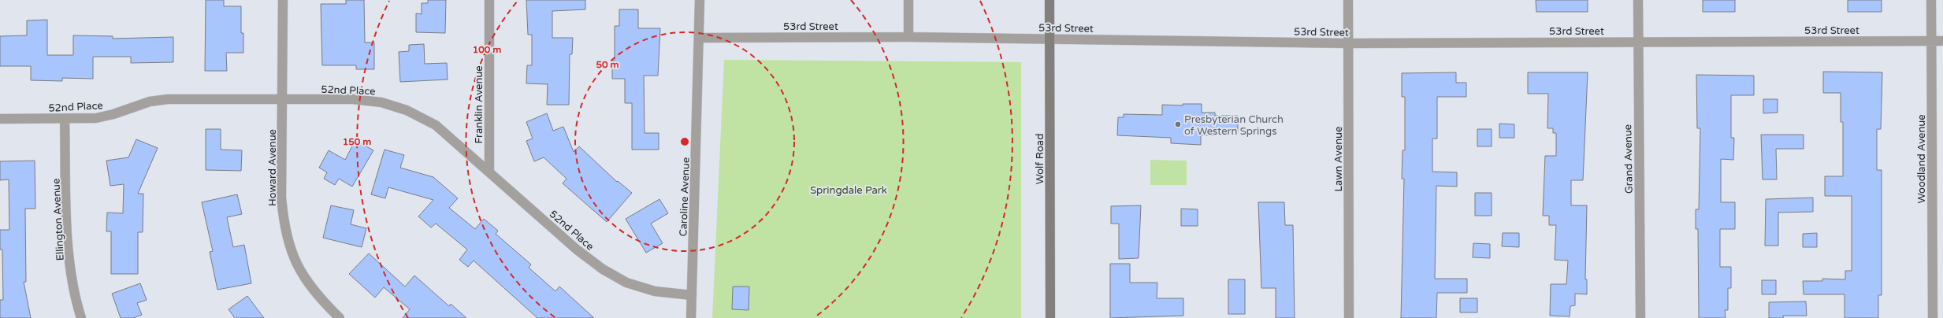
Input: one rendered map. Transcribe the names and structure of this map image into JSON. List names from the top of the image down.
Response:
{
  "streets": {
    "main road": ["Wolf Road"],
    "street": [
      "53rd Street",
      "52nd Place",
      "Franklin Avenue",
      "Lawn Avenue",
      "Grand Avenue",
      "Woodland Avenue",
      "Howard Avenue",
      "Caroline Avenue",
      "Ellington Avenue"
    ]
  },
  "crossings": [
    ["53rd Street", "Wolf Road"],
    ["53rd Street", "Lawn Avenue"],
    ["53rd Street", "Grand Avenue"],
    ["53rd Street", "Woodland Avenue"],
    ["53rd Street", "Caroline Avenue"],
    ["52nd Place", "Franklin Avenue"],
    ["52nd Place", "Howard Avenue"],
    ["52nd Place", "Caroline Avenue"],
    ["52nd Place", "Ellington Avenue"]
  ],
  "parks": ["Springdale Park"],
  "places": ["Presbyterian Church of Western Springs"],
  "rings": ["100 m", "50 m", "150 m"]
}
